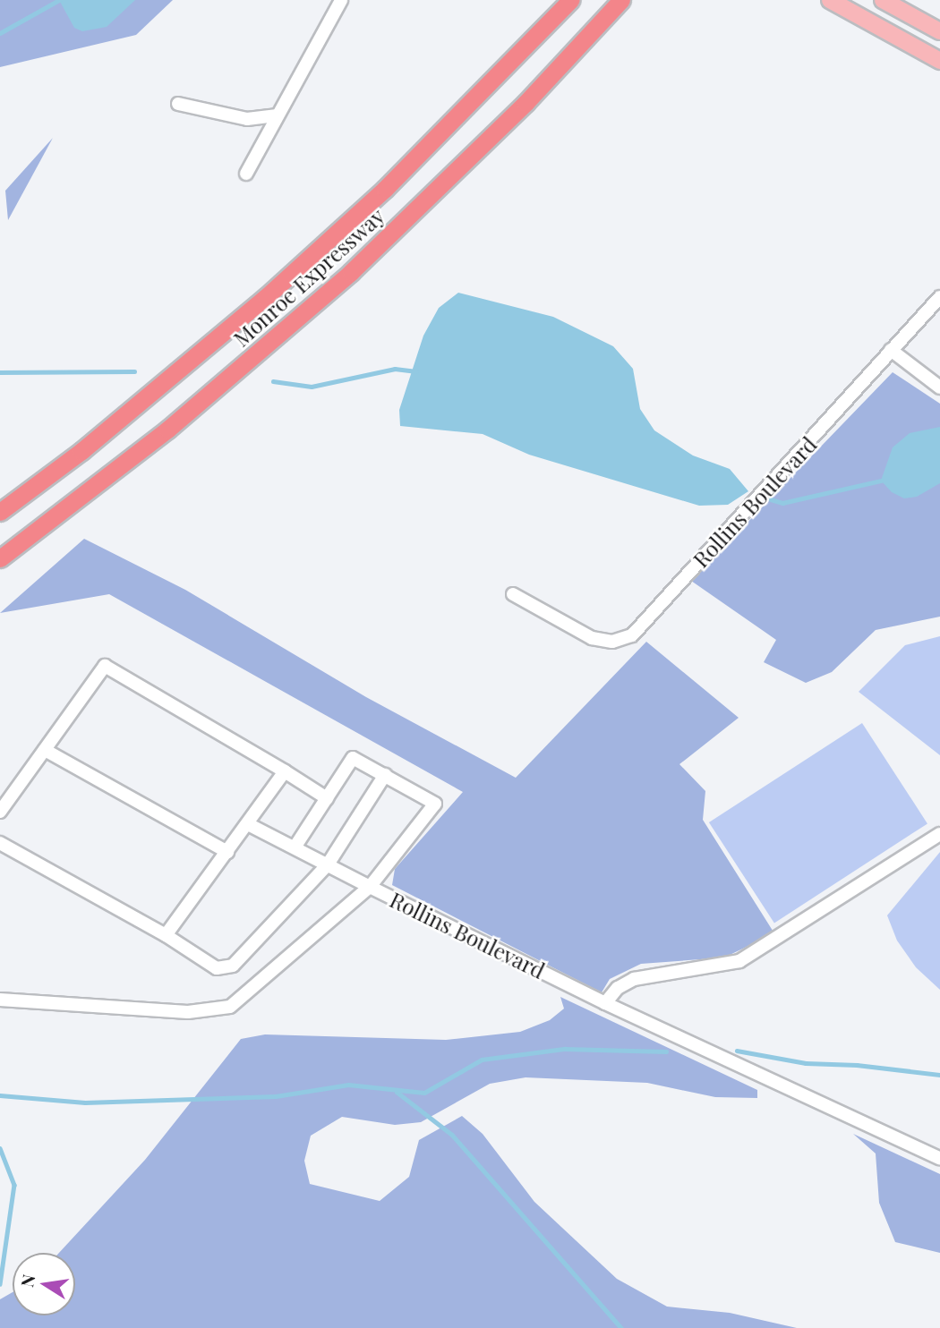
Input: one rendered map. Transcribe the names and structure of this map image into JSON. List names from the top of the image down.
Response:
{
  "streets": {
    "highway": ["Monroe Expressway"],
    "street": ["Rollins Boulevard"]
  },
  "north": "left"
}
